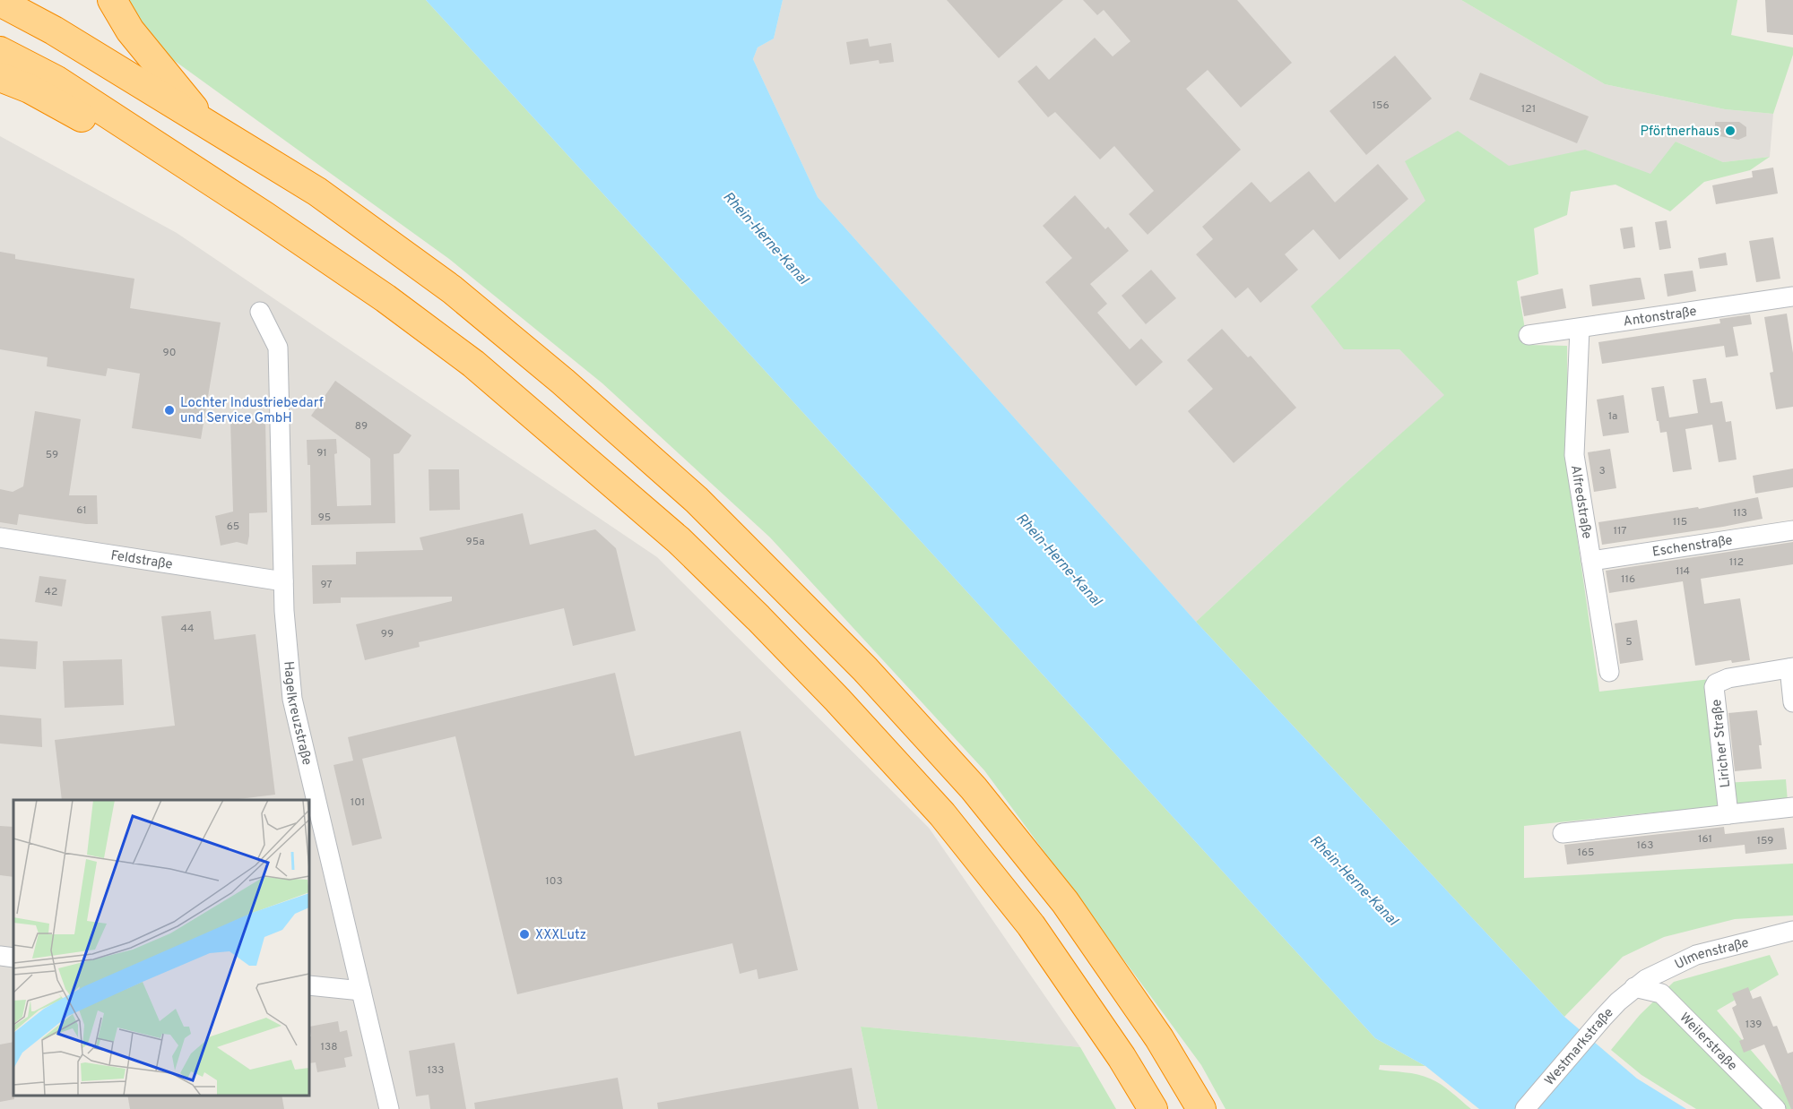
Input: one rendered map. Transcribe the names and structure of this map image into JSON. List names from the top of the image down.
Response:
{
  "streets": {
    "street": [
      "Antonstraße",
      "Alfredstraße",
      "Eschenstraße",
      "Feldstraße",
      "Hagelkreuzstraße",
      "Liricher Straße",
      "Ulmenstraße",
      "Weilerstraße",
      "Westmarkstraße"
    ]
  },
  "crossings": [
    ["Antonstraße", "Alfredstraße"],
    ["Alfredstraße", "Eschenstraße"],
    ["Feldstraße", "Hagelkreuzstraße"],
    ["Ulmenstraße", "Weilerstraße"],
    ["Ulmenstraße", "Westmarkstraße"],
    ["Weilerstraße", "Westmarkstraße"]
  ],
  "water": ["Rhein-Herne-Kanal"],
  "places": ["Pförtnerhaus", "Lochter Industriebedarf und Service GmbH", "XXXLutz"],
  "house_numbers": [
    "156",
    "121",
    "90",
    "1a",
    "89",
    "91",
    "59",
    "3",
    "61",
    "113",
    "95",
    "115",
    "65",
    "117",
    "95a",
    "112",
    "114",
    "116",
    "97",
    "42",
    "44",
    "99",
    "5",
    "101",
    "161",
    "159",
    "163",
    "165",
    "103",
    "139",
    "138",
    "133"
  ]
}
